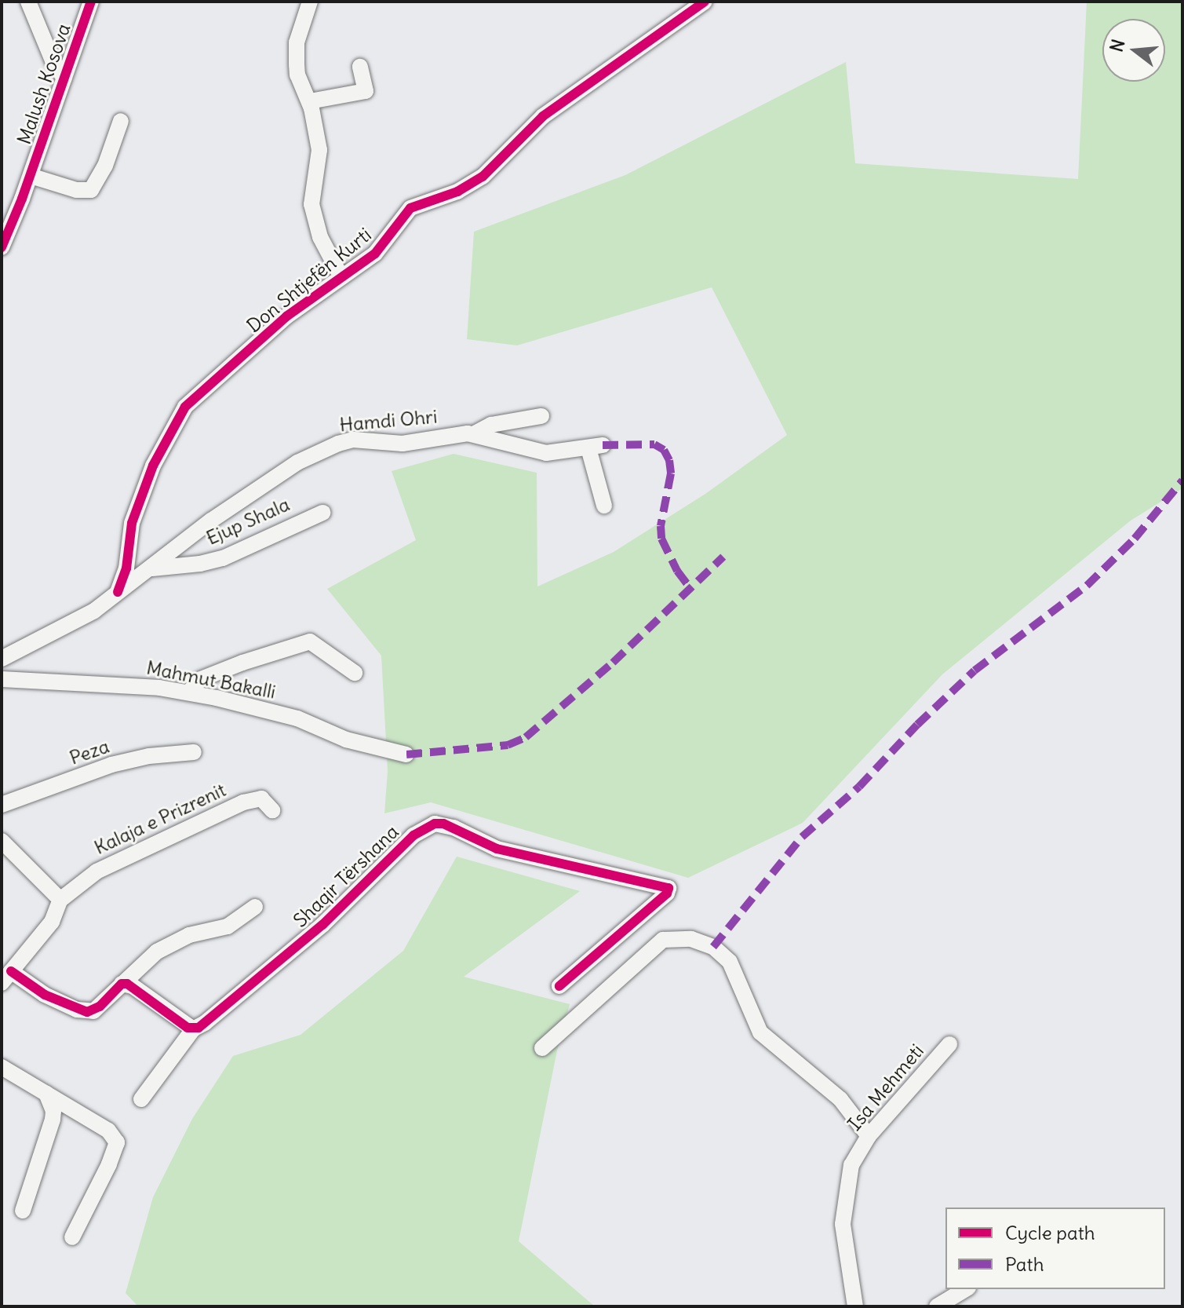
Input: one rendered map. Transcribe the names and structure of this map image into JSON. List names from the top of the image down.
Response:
{
  "streets": {
    "street": [
      "Malush Kosova",
      "Don Shtjefën Kurti",
      "Hamdi Ohri",
      "Ejup Shala",
      "Mahmut Bakalli",
      "Peza",
      "Kalaja e Prizrenit",
      "Shaqir Tërshana",
      "Isa Mehmeti"
    ]
  },
  "crossings": [
    ["Hamdi Ohri", "Ejup Shala"]
  ],
  "legend": ["Cycle path", "Path"],
  "north": "left"
}
